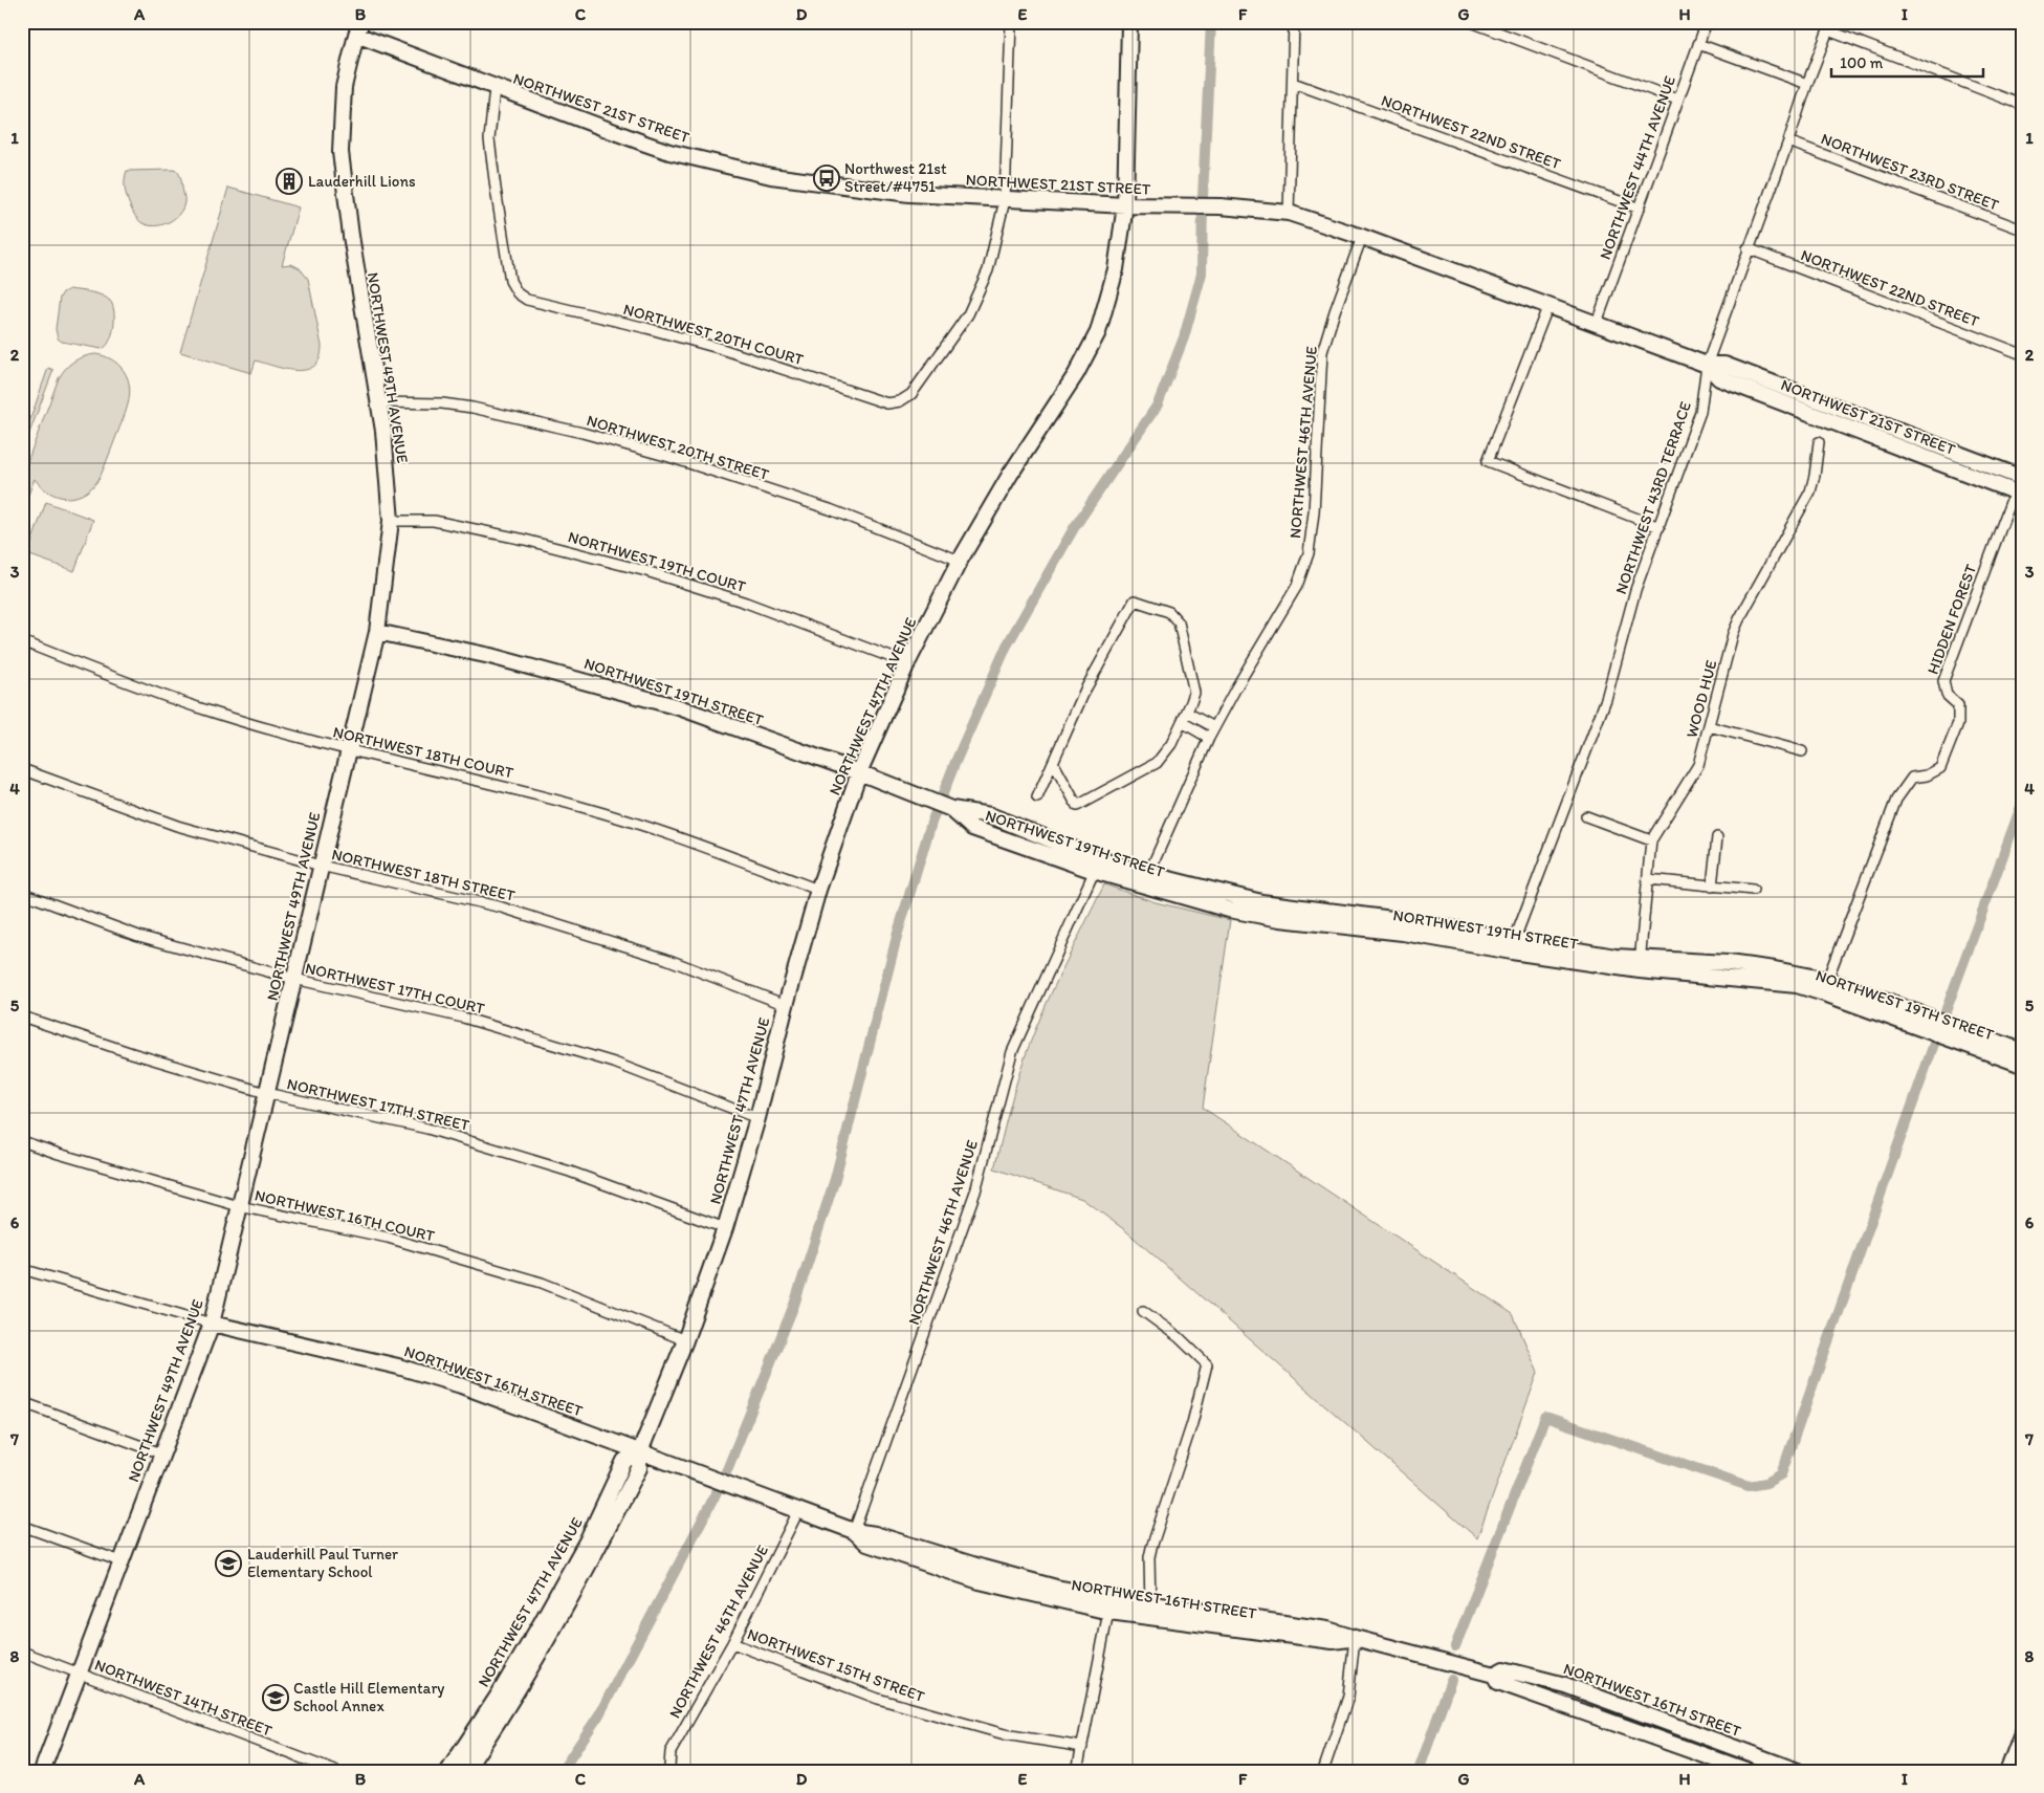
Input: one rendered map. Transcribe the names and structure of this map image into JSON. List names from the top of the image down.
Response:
{
  "streets": {
    "street": [
      "NORTHWEST 21ST STREET",
      "NORTHWEST 22ND STREET",
      "NORTHWEST 44TH AVENUE",
      "NORTHWEST 23RD STREET",
      "NORTHWEST 20TH COURT",
      "NORTHWEST 49TH AVENUE",
      "NORTHWEST 46TH AVENUE",
      "NORTHWEST 20TH STREET",
      "NORTHWEST 43RD TERRACE",
      "NORTHWEST 19TH COURT",
      "HIDDEN FOREST",
      "NORTHWEST 19TH STREET",
      "WOOD HUE",
      "NORTHWEST 47TH AVENUE",
      "NORTHWEST 18TH COURT",
      "NORTHWEST 18TH STREET",
      "NORTHWEST 17TH COURT",
      "NORTHWEST 17TH STREET",
      "NORTHWEST 16TH COURT",
      "NORTHWEST 16TH STREET",
      "NORTHWEST 15TH STREET",
      "NORTHWEST 14TH STREET"
    ]
  },
  "crossings": [
    ["NORTHWEST 21ST STREET", "NORTHWEST 44TH AVENUE"],
    ["NORTHWEST 21ST STREET", "NORTHWEST 20TH COURT"],
    ["NORTHWEST 21ST STREET", "NORTHWEST 49TH AVENUE"],
    ["NORTHWEST 21ST STREET", "NORTHWEST 46TH AVENUE"],
    ["NORTHWEST 21ST STREET", "NORTHWEST 43RD TERRACE"],
    ["NORTHWEST 21ST STREET", "HIDDEN FOREST"],
    ["NORTHWEST 21ST STREET", "NORTHWEST 47TH AVENUE"],
    ["NORTHWEST 22ND STREET", "NORTHWEST 44TH AVENUE"],
    ["NORTHWEST 22ND STREET", "NORTHWEST 43RD TERRACE"],
    ["NORTHWEST 23RD STREET", "NORTHWEST 43RD TERRACE"],
    ["NORTHWEST 49TH AVENUE", "NORTHWEST 20TH STREET"],
    ["NORTHWEST 49TH AVENUE", "NORTHWEST 19TH COURT"],
    ["NORTHWEST 49TH AVENUE", "NORTHWEST 19TH STREET"],
    ["NORTHWEST 49TH AVENUE", "NORTHWEST 18TH COURT"],
    ["NORTHWEST 49TH AVENUE", "NORTHWEST 18TH STREET"],
    ["NORTHWEST 49TH AVENUE", "NORTHWEST 17TH COURT"],
    ["NORTHWEST 49TH AVENUE", "NORTHWEST 17TH STREET"],
    ["NORTHWEST 49TH AVENUE", "NORTHWEST 16TH COURT"],
    ["NORTHWEST 49TH AVENUE", "NORTHWEST 16TH STREET"],
    ["NORTHWEST 49TH AVENUE", "NORTHWEST 14TH STREET"],
    ["NORTHWEST 46TH AVENUE", "NORTHWEST 19TH STREET"],
    ["NORTHWEST 46TH AVENUE", "NORTHWEST 16TH STREET"],
    ["NORTHWEST 46TH AVENUE", "NORTHWEST 15TH STREET"],
    ["NORTHWEST 20TH STREET", "NORTHWEST 47TH AVENUE"],
    ["NORTHWEST 43RD TERRACE", "NORTHWEST 19TH STREET"],
    ["NORTHWEST 19TH COURT", "NORTHWEST 47TH AVENUE"],
    ["HIDDEN FOREST", "NORTHWEST 19TH STREET"],
    ["NORTHWEST 19TH STREET", "WOOD HUE"],
    ["NORTHWEST 19TH STREET", "NORTHWEST 47TH AVENUE"],
    ["NORTHWEST 47TH AVENUE", "NORTHWEST 18TH COURT"],
    ["NORTHWEST 47TH AVENUE", "NORTHWEST 18TH STREET"],
    ["NORTHWEST 47TH AVENUE", "NORTHWEST 17TH COURT"],
    ["NORTHWEST 47TH AVENUE", "NORTHWEST 17TH STREET"],
    ["NORTHWEST 47TH AVENUE", "NORTHWEST 16TH COURT"],
    ["NORTHWEST 47TH AVENUE", "NORTHWEST 16TH STREET"]
  ],
  "places": {
    "bus stop": ["Northwest 21st Street/#4751"],
    "building": ["Lauderhill Lions"],
    "school or university": ["Lauderhill Paul Turner Elementary School", "Castle Hill Elementary School Annex"]
  },
  "scale_bar": "100 m",
  "grid": {
    "columns": [
      "A",
      "B",
      "C",
      "D",
      "E",
      "F",
      "G",
      "H",
      "I"
    ],
    "rows": [
      "1",
      "2",
      "3",
      "4",
      "5",
      "6",
      "7",
      "8"
    ]
  }
}
